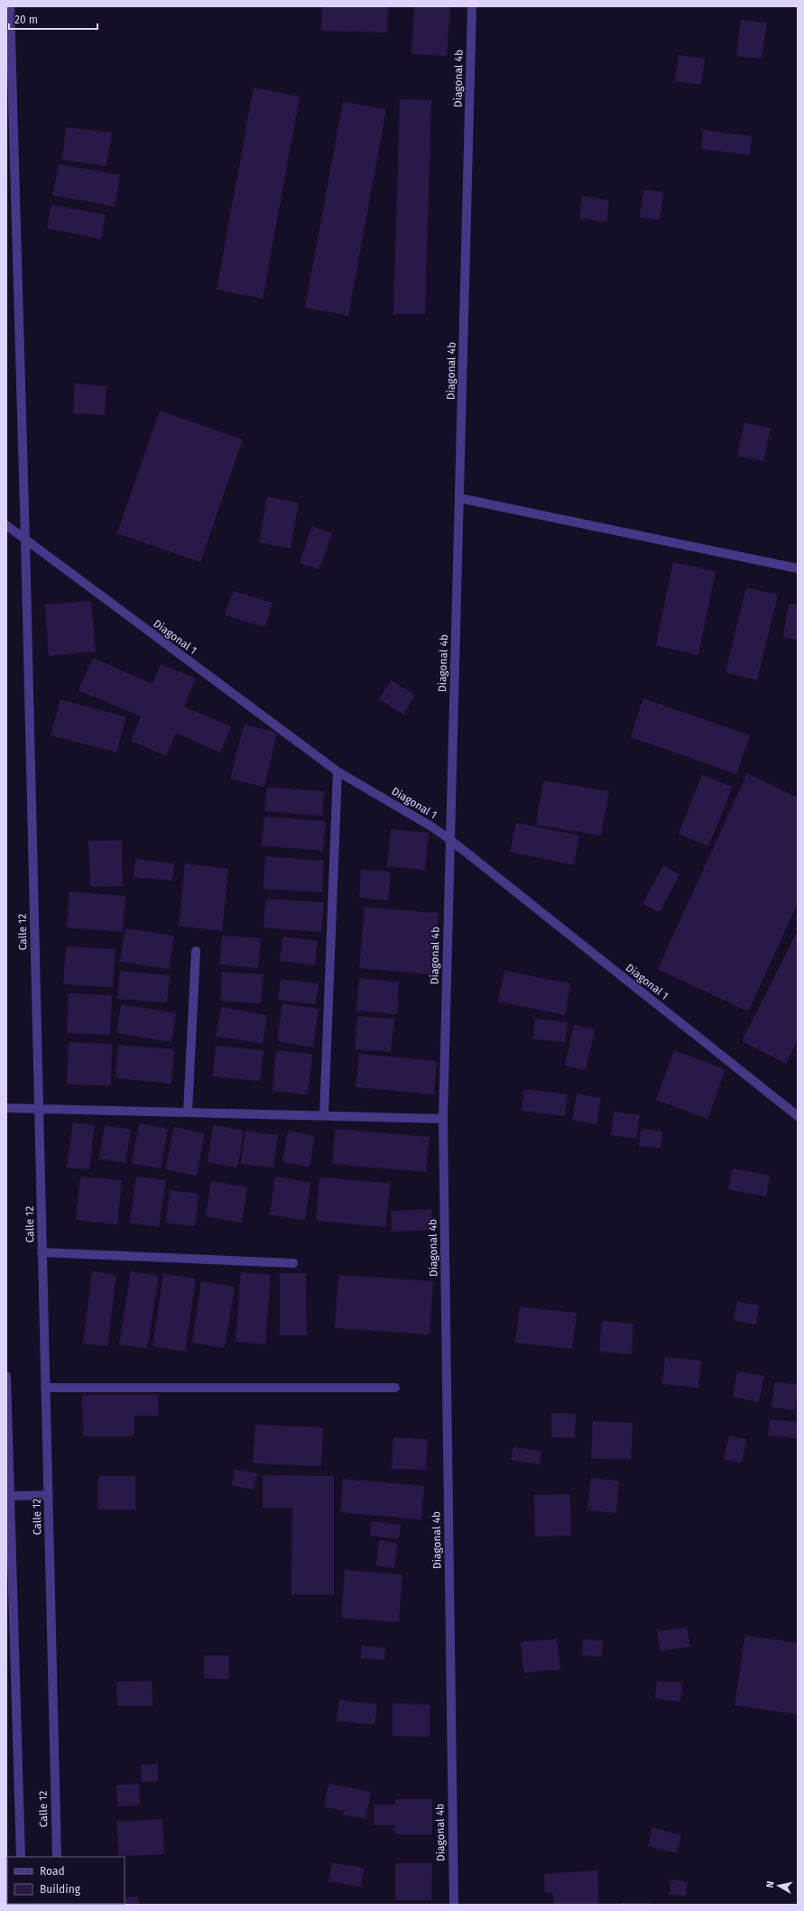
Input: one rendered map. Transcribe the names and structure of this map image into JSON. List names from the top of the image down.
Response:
{
  "streets": {
    "street": ["Diagonal 4b", "Diagonal 1", "Calle 12"]
  },
  "crossings": [
    ["Diagonal 4b", "Diagonal 1"],
    ["Diagonal 1", "Calle 12"]
  ],
  "legend": ["Road", "Building"],
  "scale_bar": "20 m",
  "north": "left"
}
